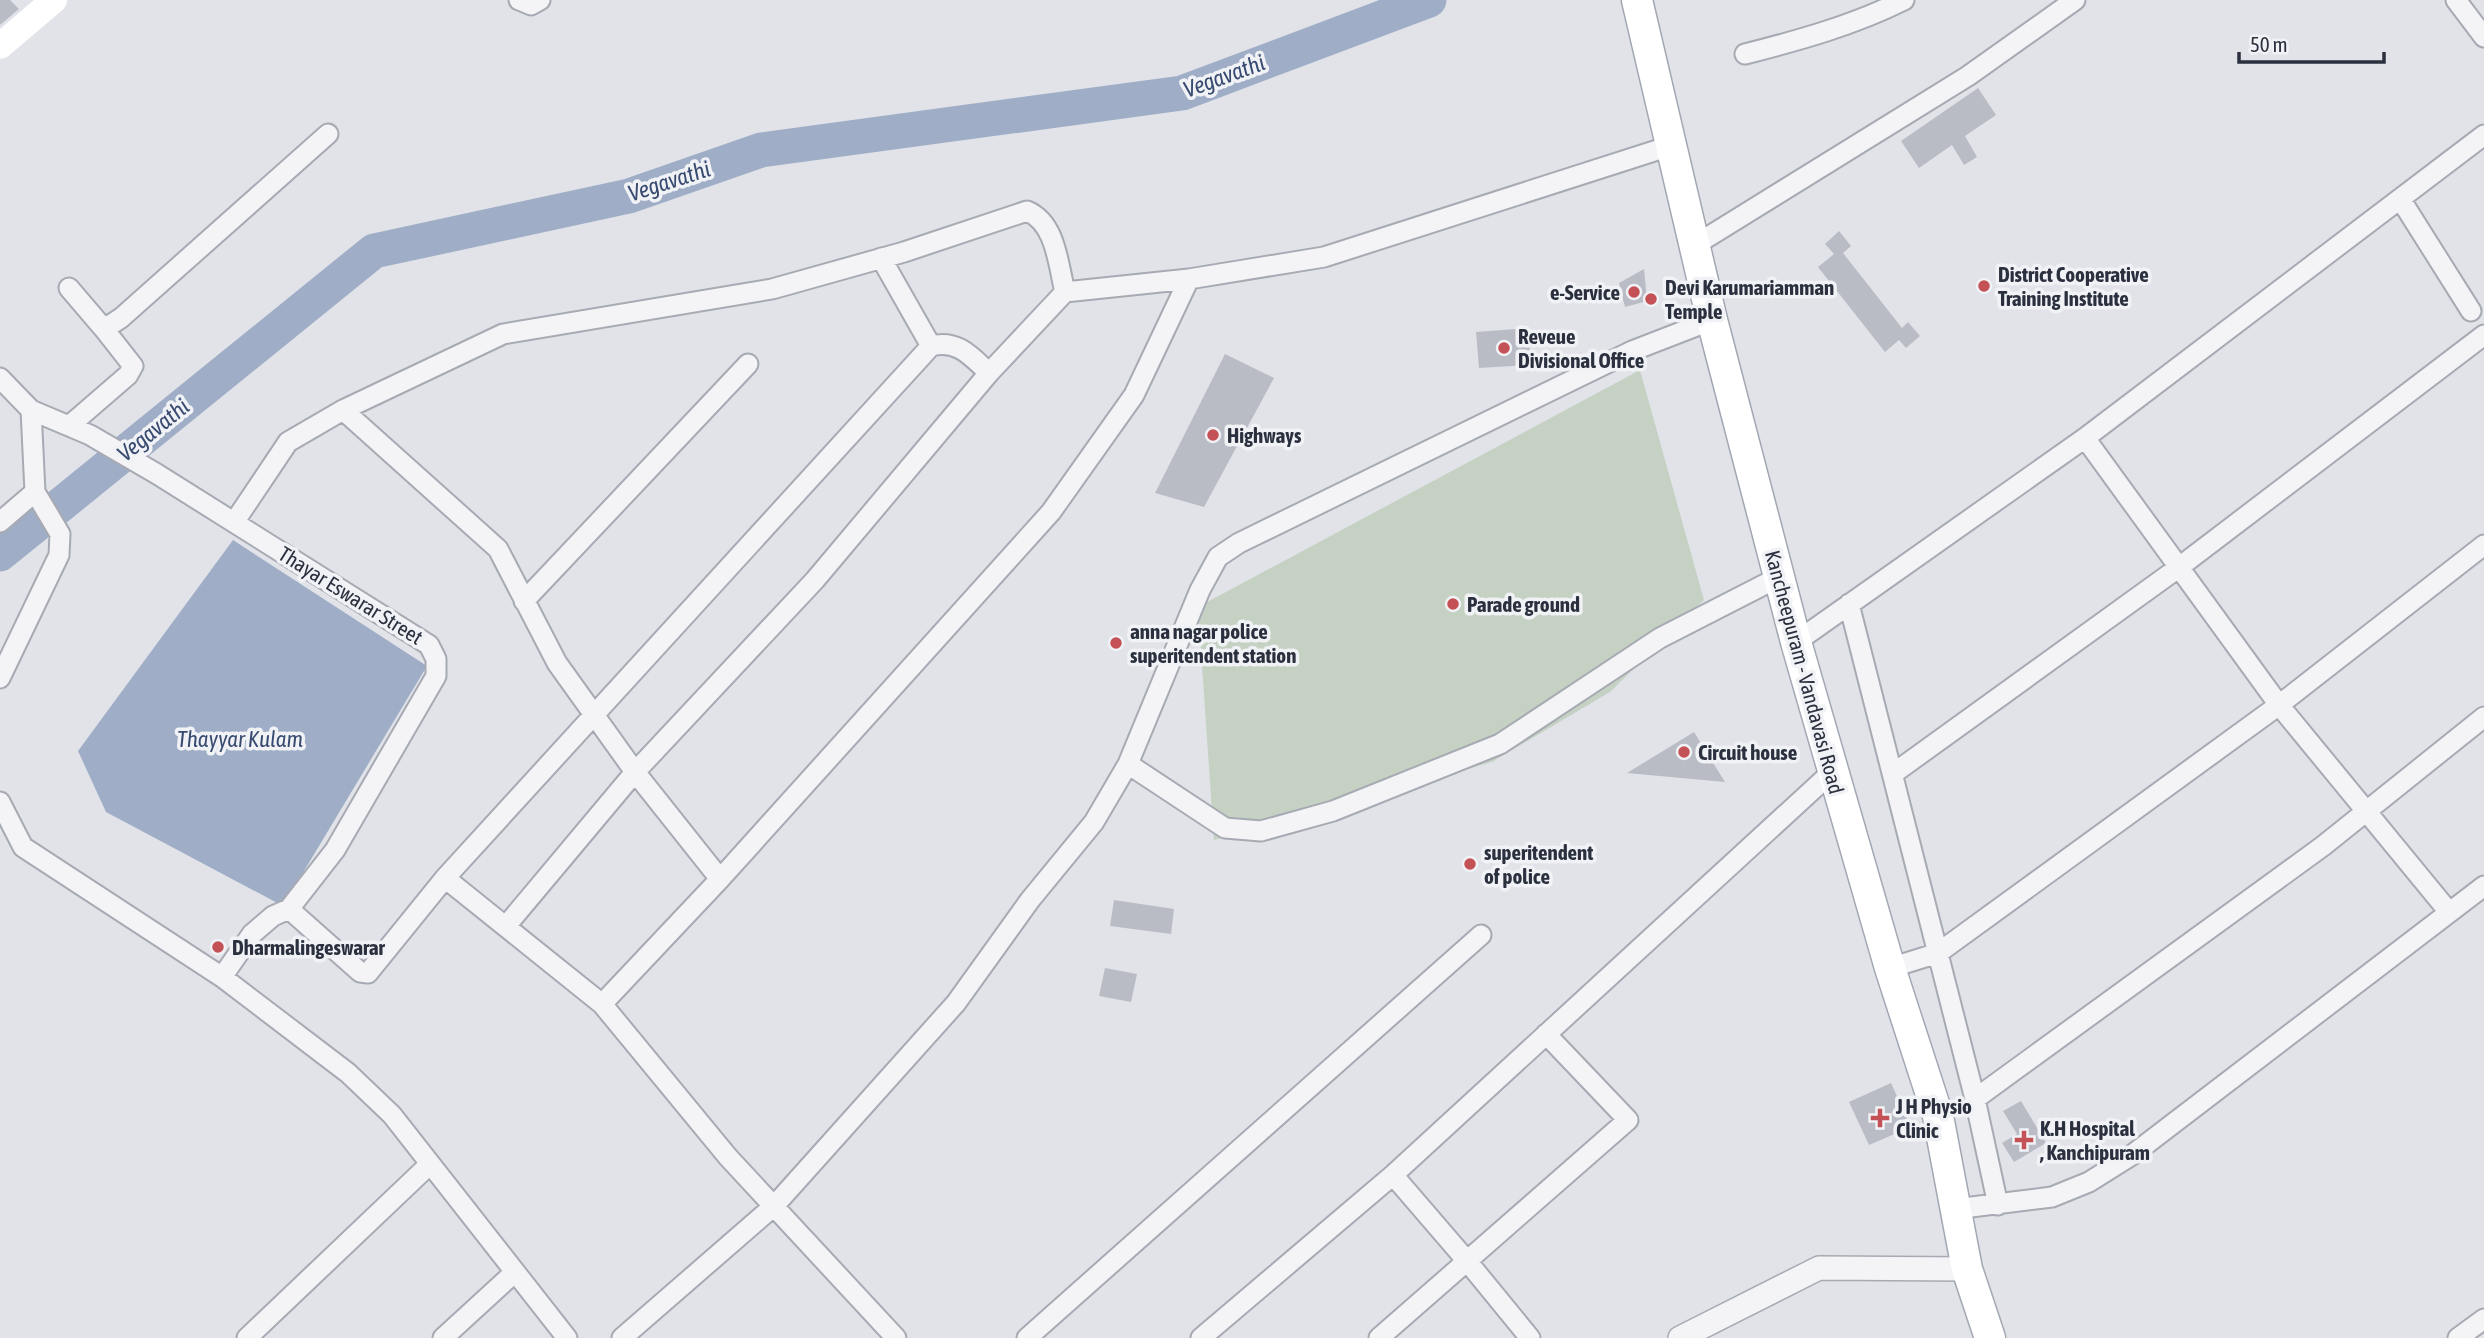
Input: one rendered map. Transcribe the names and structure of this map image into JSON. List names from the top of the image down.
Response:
{
  "streets": {
    "main road": ["Kancheepuram - Vandavasi Road"],
    "street": ["Thayar Eswarar Street"]
  },
  "water": ["Vegavathi", "Thayyar Kulam"],
  "places": {
    "other": [
      "District Cooperative Training Institute",
      "e-Service",
      "Devi Karumariamman Temple",
      "Reveue Divisional Office",
      "Highways",
      "Parade ground",
      "anna nagar police superitendent station",
      "Circuit house",
      "superitendent of police",
      "Dharmalingeswarar"
    ],
    "health": ["J H Physio Clinic", "K.H Hospital , Kanchipuram"]
  },
  "scale_bar": "50 m"
}
